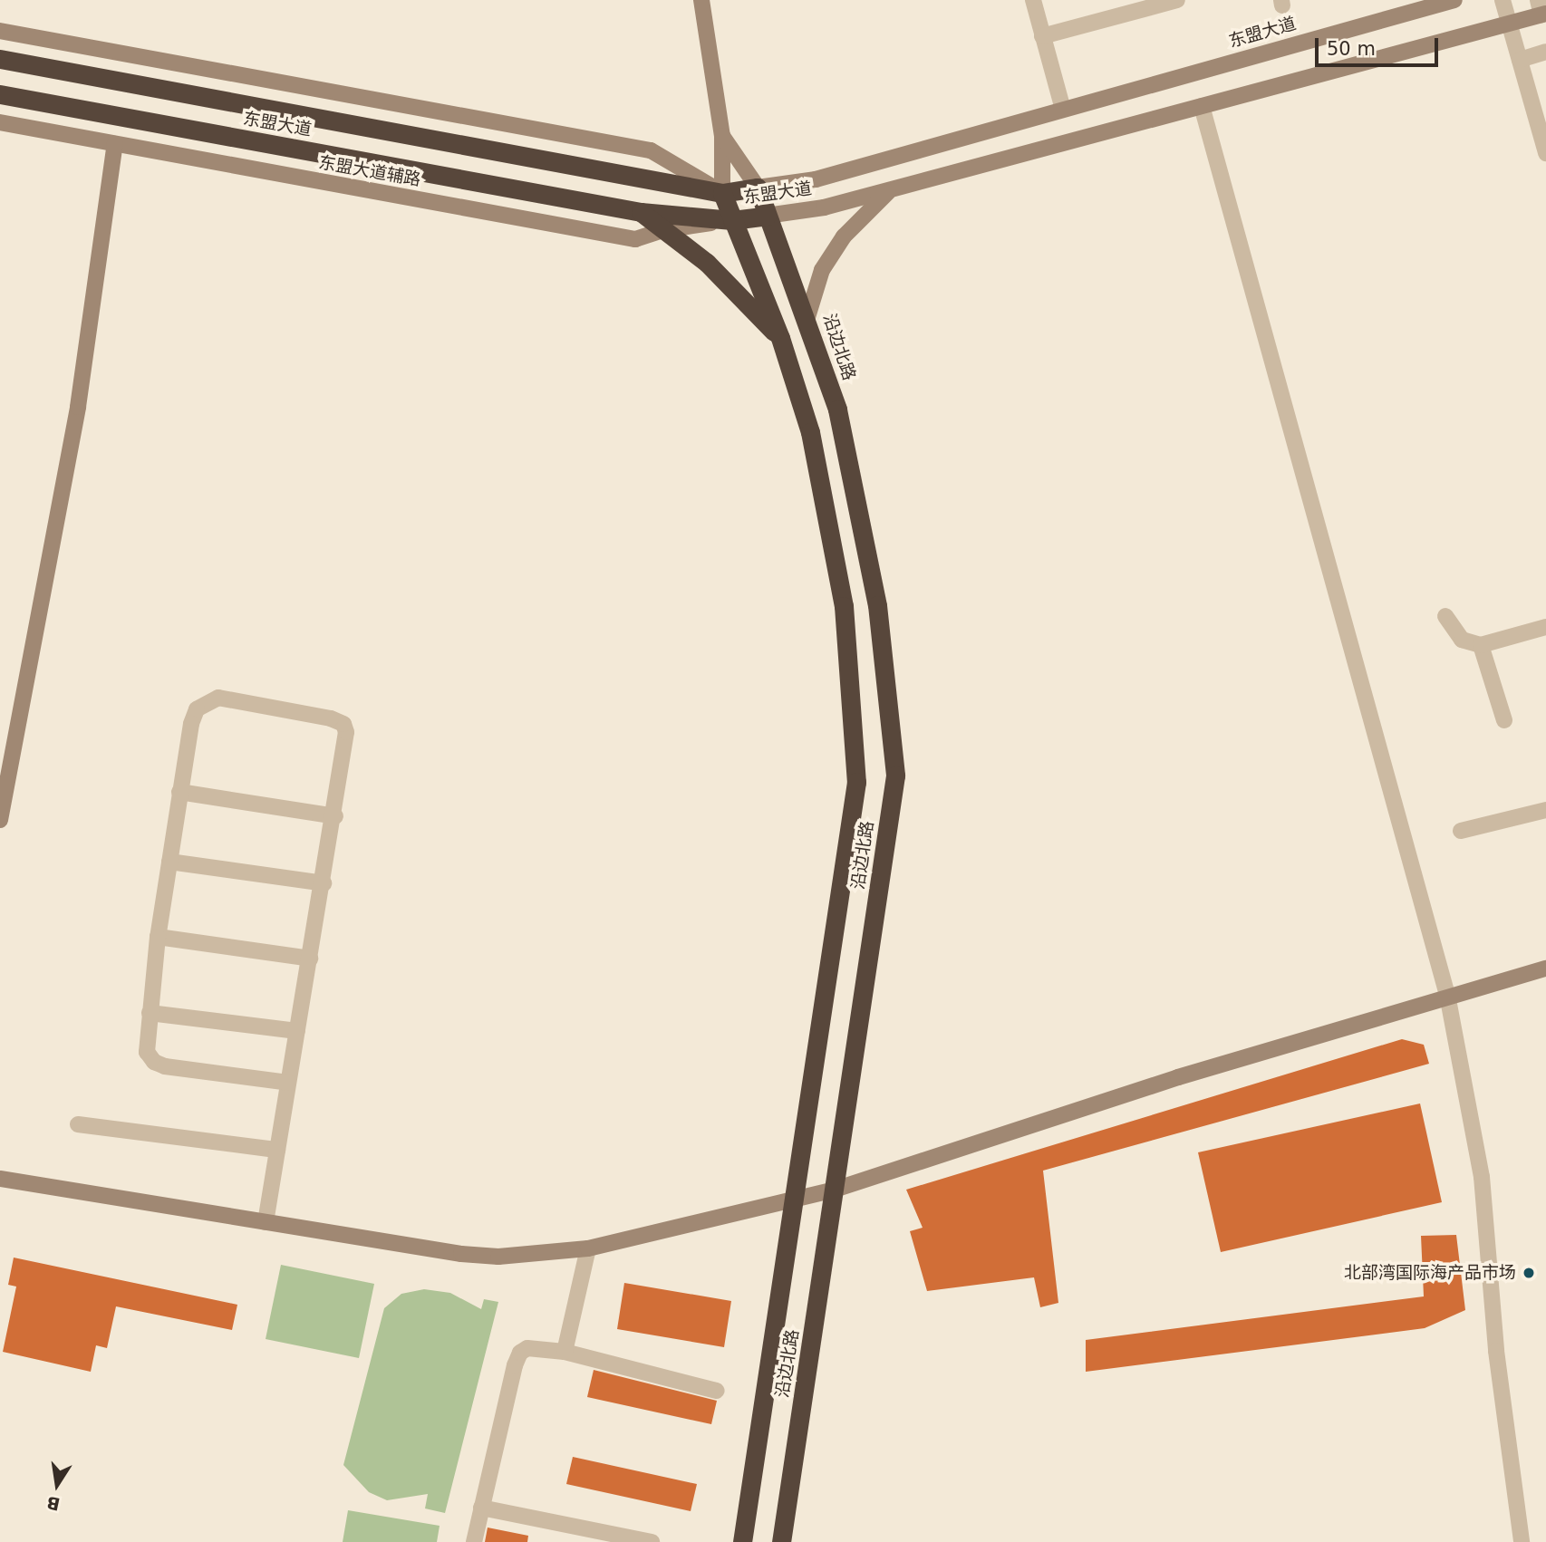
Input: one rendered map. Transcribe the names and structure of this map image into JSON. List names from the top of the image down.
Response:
{
  "streets": {
    "highway": ["东盟大道", "沿边北路"],
    "street": ["东盟大道辅路"]
  },
  "crossings": [
    ["东盟大道", "东盟大道辅路"],
    ["东盟大道", "沿边北路"],
    ["东盟大道辅路", "沿边北路"]
  ],
  "places": ["北部湾国际海产品市场"],
  "scale_bar": "50 m",
  "north": "bottom"
}
